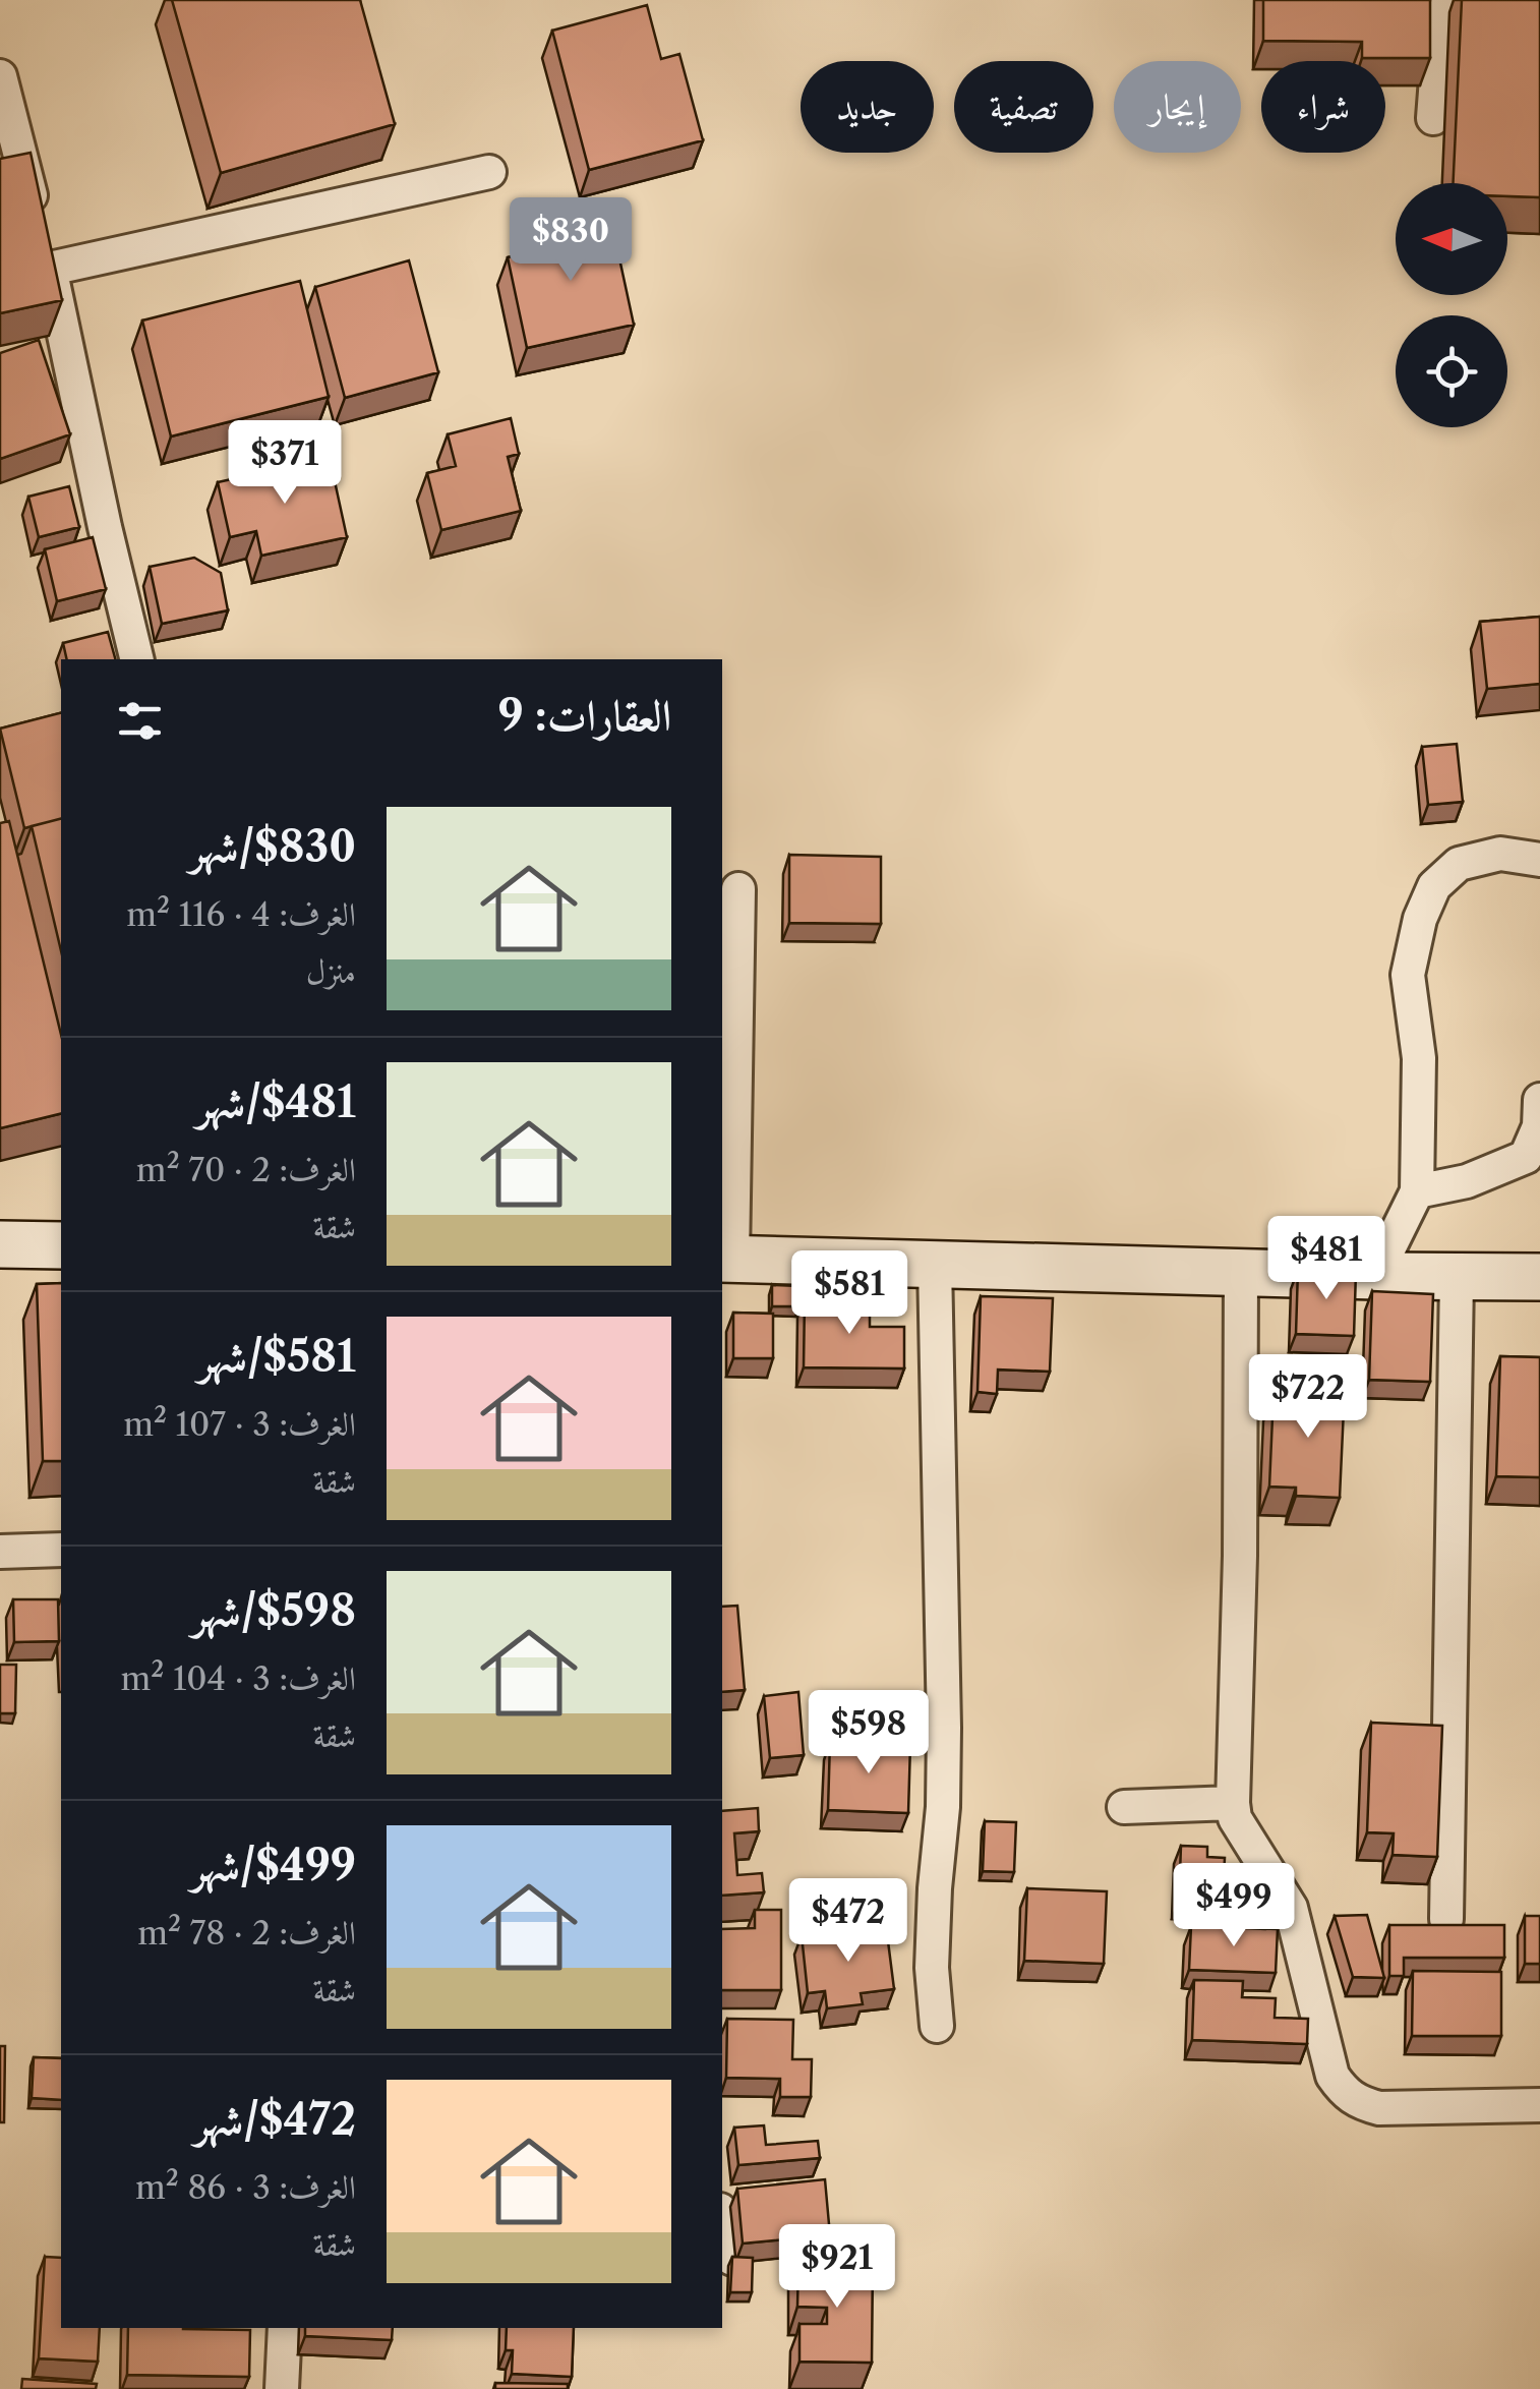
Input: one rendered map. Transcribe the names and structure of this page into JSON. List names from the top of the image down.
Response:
{
  "north": "left",
  "page": {
    "chip": [
      "شراء",
      "إيجار",
      "تصفية",
      "جديد"
    ],
    "price": [
      "$830",
      "$371",
      "$481",
      "$581",
      "$722",
      "$598",
      "$499",
      "$472",
      "$921"
    ],
    "heading": "العقارات: 9",
    "list": [
      {
        "name": "$830/شهر",
        "note": "الغرف: 4 · 116 m² · منزل"
      },
      {
        "name": "$481/شهر",
        "note": "الغرف: 2 · 70 m² · شقة"
      },
      {
        "name": "$581/شهر",
        "note": "الغرف: 3 · 107 m² · شقة"
      },
      {
        "name": "$598/شهر",
        "note": "الغرف: 3 · 104 m² · شقة"
      },
      {
        "name": "$499/شهر",
        "note": "الغرف: 2 · 78 m² · شقة"
      },
      {
        "name": "$472/شهر",
        "note": "الغرف: 3 · 86 m² · شقة"
      }
    ]
  }
}
